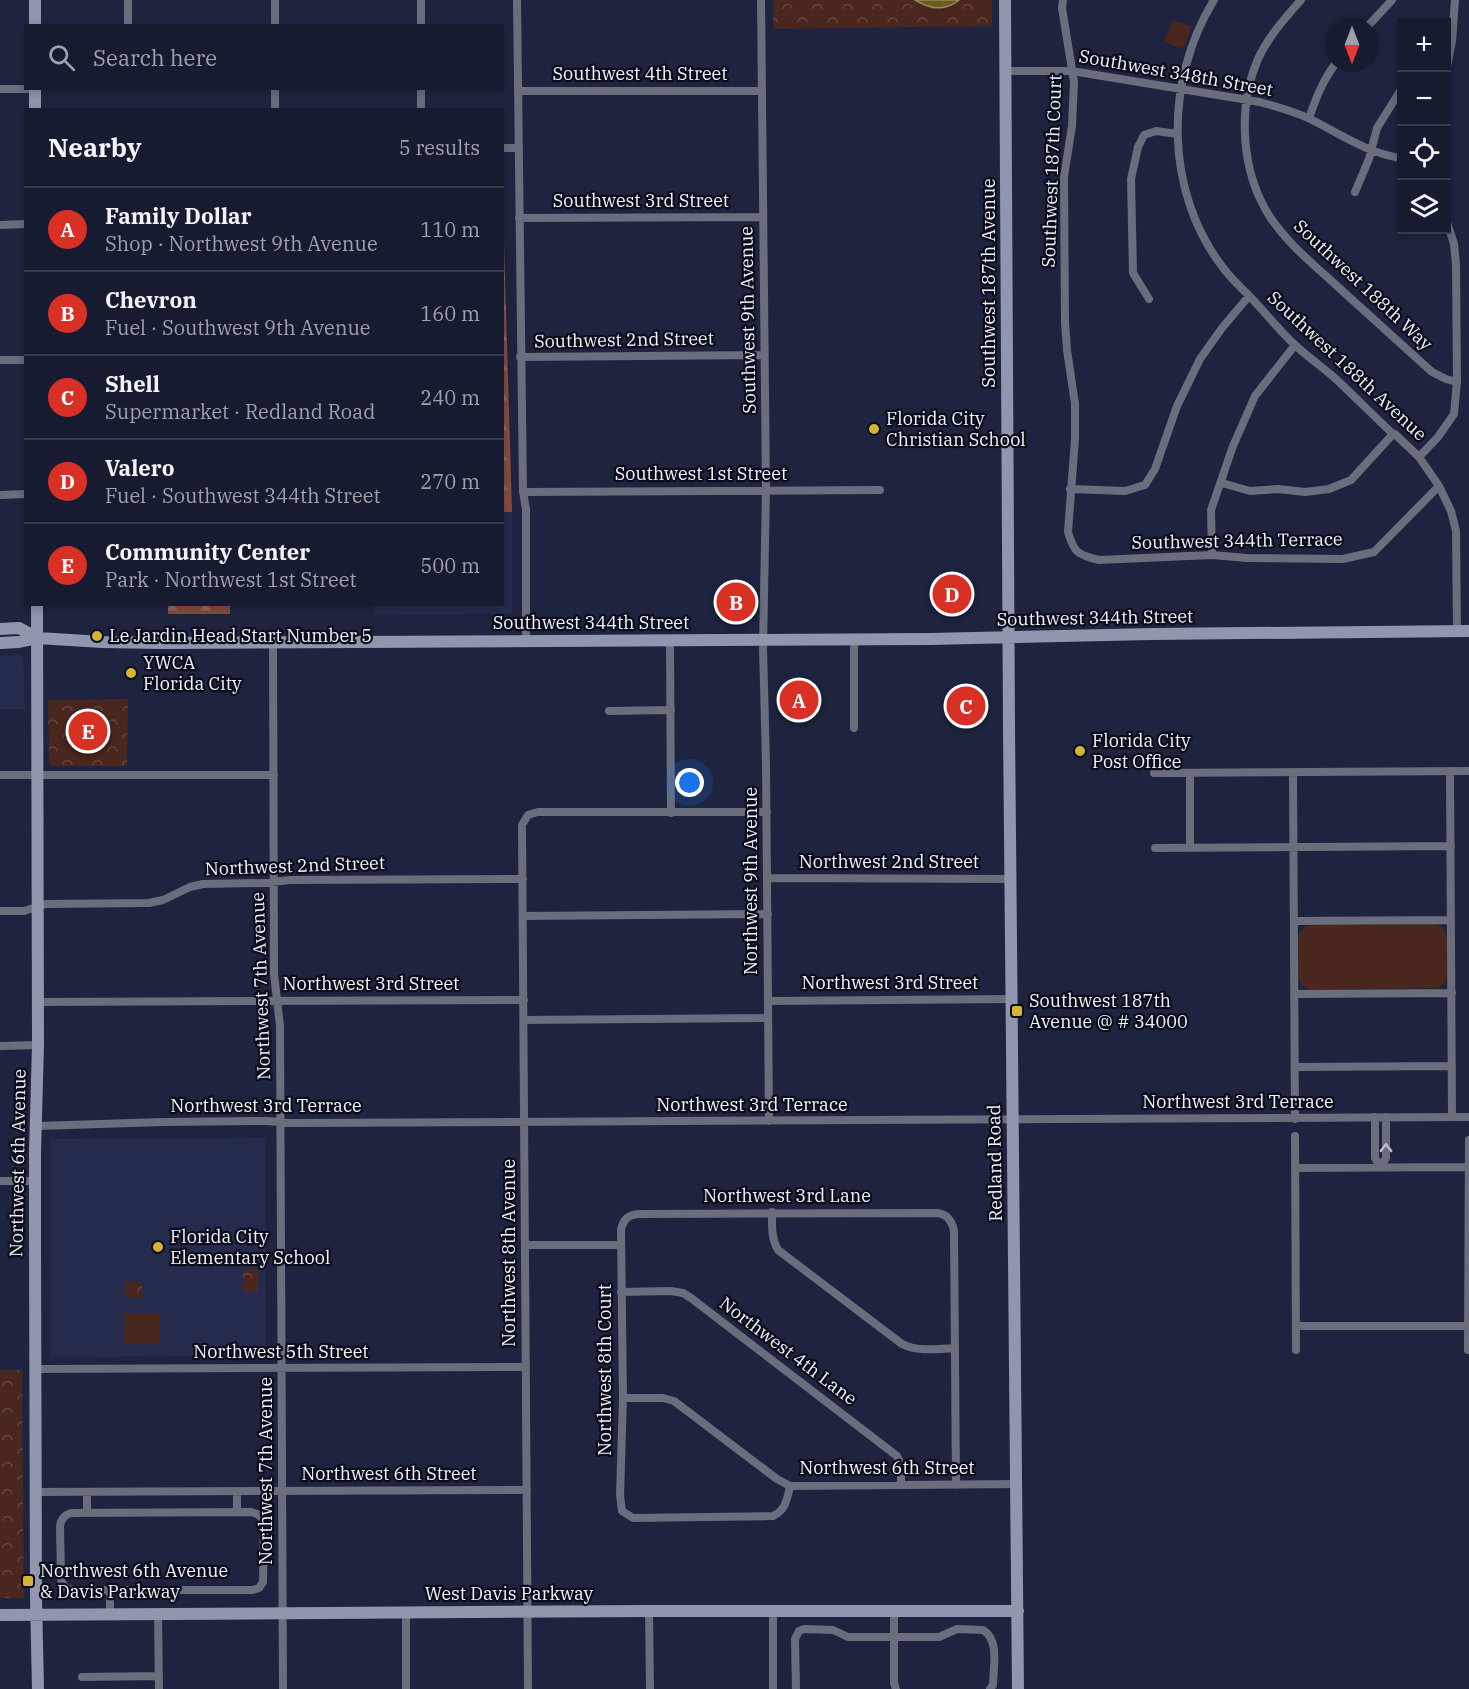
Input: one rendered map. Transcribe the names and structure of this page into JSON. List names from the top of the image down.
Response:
{
  "streets": {
    "street": [
      "Southwest 348th Street",
      "Southwest 4th Street",
      "Southwest 187th Court",
      "Southwest 3rd Street",
      "Southwest 187th Avenue",
      "Southwest 188th Way",
      "Southwest 9th Avenue",
      "Southwest 2nd Street",
      "Southwest 188th Avenue",
      "Southwest 1st Street",
      "Southwest 344th Terrace",
      "Southwest 344th Street",
      "Northwest 2nd Street",
      "Northwest 9th Avenue",
      "Northwest 3rd Street",
      "Northwest 7th Avenue",
      "Northwest 3rd Terrace",
      "Northwest 6th Avenue",
      "Redland Road",
      "Northwest 3rd Lane",
      "Northwest 8th Avenue",
      "Northwest 4th Lane",
      "Northwest 5th Street",
      "Northwest 8th Court",
      "Northwest 6th Street",
      "West Davis Parkway"
    ]
  },
  "crossings": [
    ["Southwest 348th Street", "Southwest 187th Court"],
    ["Southwest 348th Street", "Southwest 187th Avenue"],
    ["Southwest 348th Street", "Southwest 188th Way"],
    ["Southwest 348th Street", "Southwest 188th Avenue"],
    ["Southwest 4th Street", "Southwest 9th Avenue"],
    ["Southwest 187th Court", "Southwest 344th Terrace"],
    ["Southwest 3rd Street", "Southwest 9th Avenue"],
    ["Southwest 187th Avenue", "Southwest 344th Street"],
    ["Southwest 187th Avenue", "Redland Road"],
    ["Southwest 9th Avenue", "Southwest 2nd Street"],
    ["Southwest 9th Avenue", "Southwest 1st Street"],
    ["Southwest 9th Avenue", "Southwest 344th Street"],
    ["Southwest 9th Avenue", "Northwest 9th Avenue"],
    ["Southwest 188th Avenue", "Southwest 344th Terrace"],
    ["Southwest 188th Avenue", "Southwest 344th Street"],
    ["Southwest 344th Street", "Northwest 9th Avenue"],
    ["Southwest 344th Street", "Northwest 7th Avenue"],
    ["Southwest 344th Street", "Northwest 6th Avenue"],
    ["Southwest 344th Street", "Redland Road"],
    ["Northwest 2nd Street", "Northwest 9th Avenue"],
    ["Northwest 2nd Street", "Northwest 7th Avenue"],
    ["Northwest 2nd Street", "Northwest 6th Avenue"],
    ["Northwest 2nd Street", "Redland Road"],
    ["Northwest 2nd Street", "Northwest 8th Avenue"],
    ["Northwest 9th Avenue", "Northwest 3rd Street"],
    ["Northwest 9th Avenue", "Northwest 3rd Terrace"],
    ["Northwest 3rd Street", "Northwest 7th Avenue"],
    ["Northwest 3rd Street", "Northwest 6th Avenue"],
    ["Northwest 3rd Street", "Redland Road"],
    ["Northwest 3rd Street", "Northwest 8th Avenue"],
    ["Northwest 7th Avenue", "Northwest 3rd Terrace"],
    ["Northwest 7th Avenue", "Northwest 5th Street"],
    ["Northwest 7th Avenue", "Northwest 6th Street"],
    ["Northwest 7th Avenue", "West Davis Parkway"],
    ["Northwest 3rd Terrace", "Northwest 6th Avenue"],
    ["Northwest 3rd Terrace", "Redland Road"],
    ["Northwest 3rd Terrace", "Northwest 8th Avenue"],
    ["Northwest 6th Avenue", "Northwest 5th Street"],
    ["Northwest 6th Avenue", "Northwest 6th Street"],
    ["Northwest 6th Avenue", "West Davis Parkway"],
    ["Redland Road", "Northwest 6th Street"],
    ["Redland Road", "West Davis Parkway"],
    ["Northwest 3rd Lane", "Northwest 8th Court"],
    ["Northwest 8th Avenue", "Northwest 5th Street"],
    ["Northwest 8th Avenue", "Northwest 6th Street"],
    ["Northwest 8th Avenue", "West Davis Parkway"],
    ["Northwest 4th Lane", "Northwest 8th Court"],
    ["Northwest 4th Lane", "Northwest 6th Street"],
    ["Northwest 8th Court", "Northwest 6th Street"]
  ],
  "places": {
    "other": [
      "Florida City Christian School",
      "Le Jardin Head Start Number 5",
      "YWCA Florida City",
      "Florida City Post Office",
      "Florida City Elementary School"
    ],
    "transit": ["Southwest 187th Avenue @ # 34000", "Northwest 6th Avenue & Davis Parkway"]
  },
  "north": "bottom",
  "page": {
    "map_buttons": ["+", "−"],
    "search": "Search here",
    "heading": ["Nearby", "5 results"],
    "list": [
      {
        "mark": "A",
        "name": "Family Dollar",
        "note": "Shop · Northwest 9th Avenue",
        "value": "110 m"
      },
      {
        "mark": "B",
        "name": "Chevron",
        "note": "Fuel · Southwest 9th Avenue",
        "value": "160 m"
      },
      {
        "mark": "C",
        "name": "Shell",
        "note": "Supermarket · Redland Road",
        "value": "240 m"
      },
      {
        "mark": "D",
        "name": "Valero",
        "note": "Fuel · Southwest 344th Street",
        "value": "270 m"
      },
      {
        "mark": "E",
        "name": "Community Center",
        "note": "Park · Northwest 1st Street",
        "value": "500 m"
      }
    ],
    "pins": [
      "D",
      "B",
      "A",
      "C",
      "E"
    ]
  }
}
